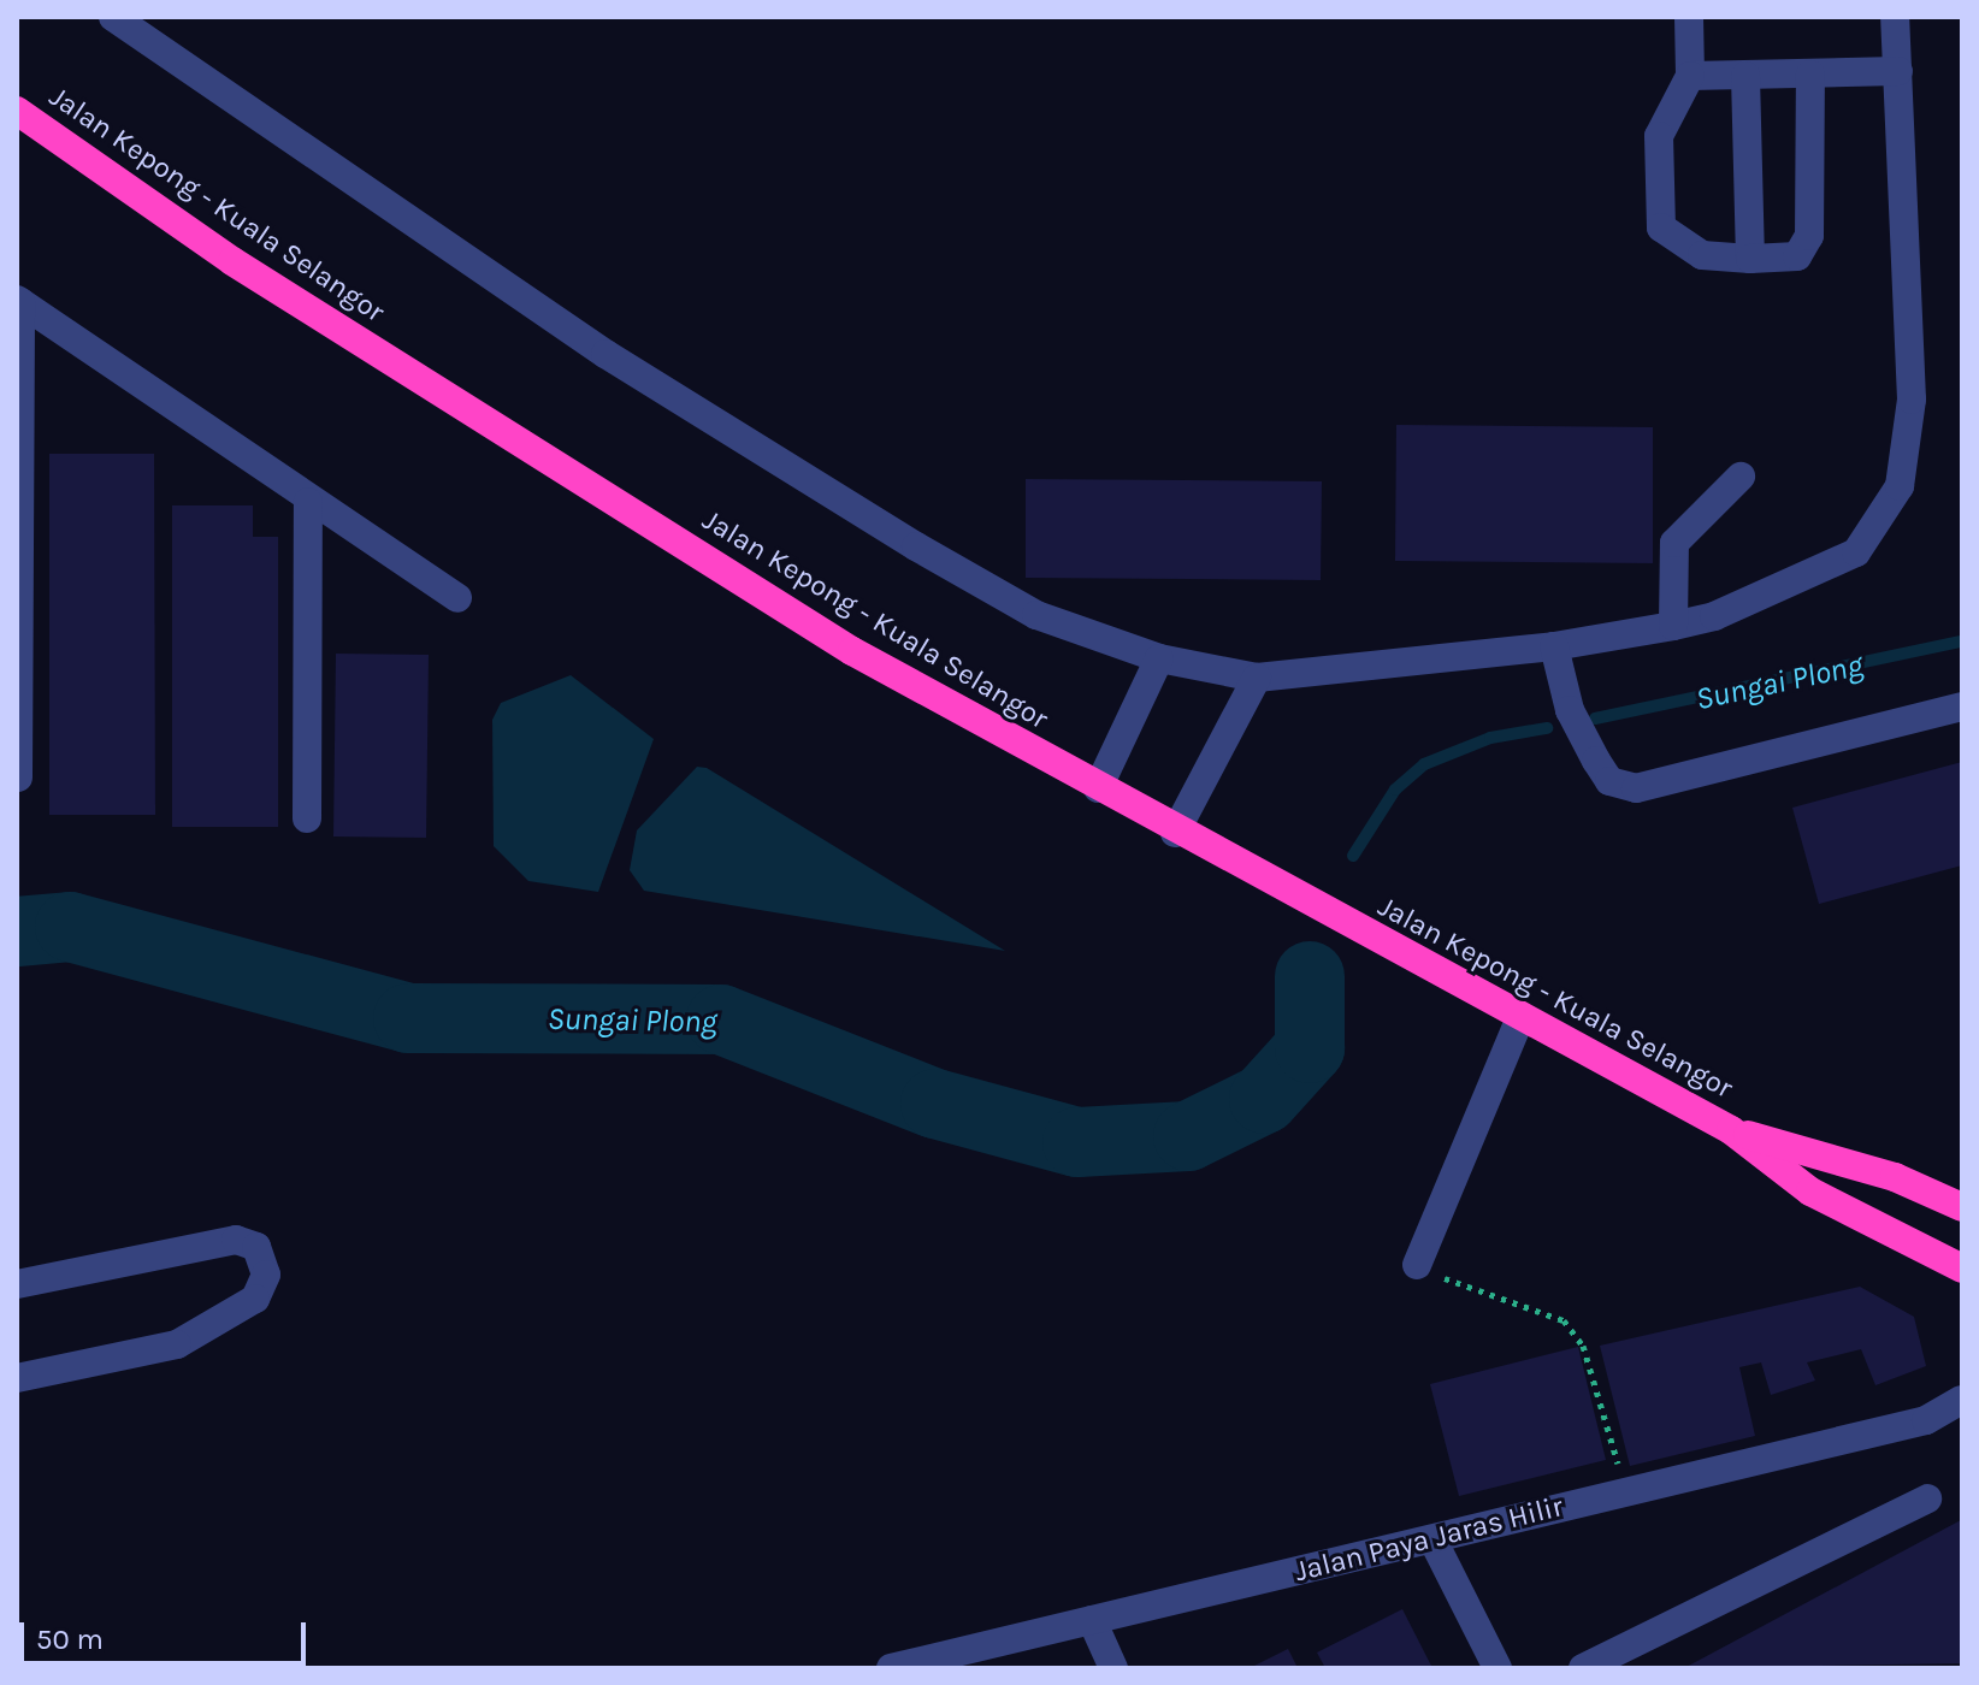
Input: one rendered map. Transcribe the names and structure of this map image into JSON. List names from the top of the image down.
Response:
{
  "streets": {
    "highway": ["Jalan Kepong - Kuala Selangor"],
    "street": ["Jalan Paya Jaras Hilir"]
  },
  "water": ["Sungai Plong"],
  "scale_bar": "50 m"
}
